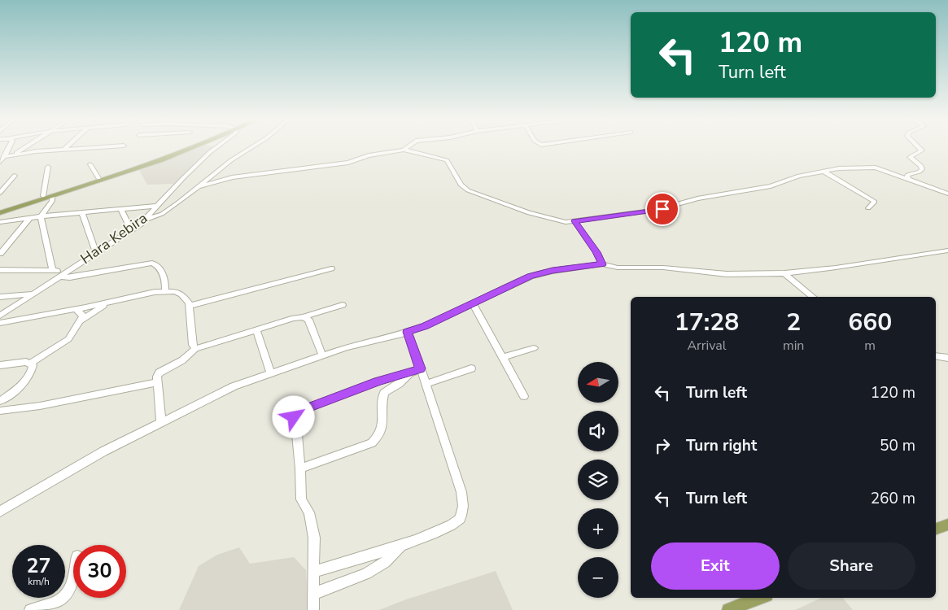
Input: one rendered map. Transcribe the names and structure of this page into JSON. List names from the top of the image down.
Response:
{
  "streets": {
    "street": ["Hara Kebira"]
  },
  "north": "left",
  "page": {
    "turn": ["120 m", "Turn left"],
    "eta": [
      "17:28",
      "Arrival",
      "2",
      "min",
      "660",
      "m"
    ],
    "map_buttons": ["+", "−"],
    "list": [
      {
        "name": "Turn left",
        "value": "120 m"
      },
      {
        "name": "Turn right",
        "value": "50 m"
      },
      {
        "name": "Turn left",
        "value": "260 m"
      }
    ],
    "buttons": ["Exit", "Share"],
    "speed": "27 km/h",
    "limit": "30"
  }
}
